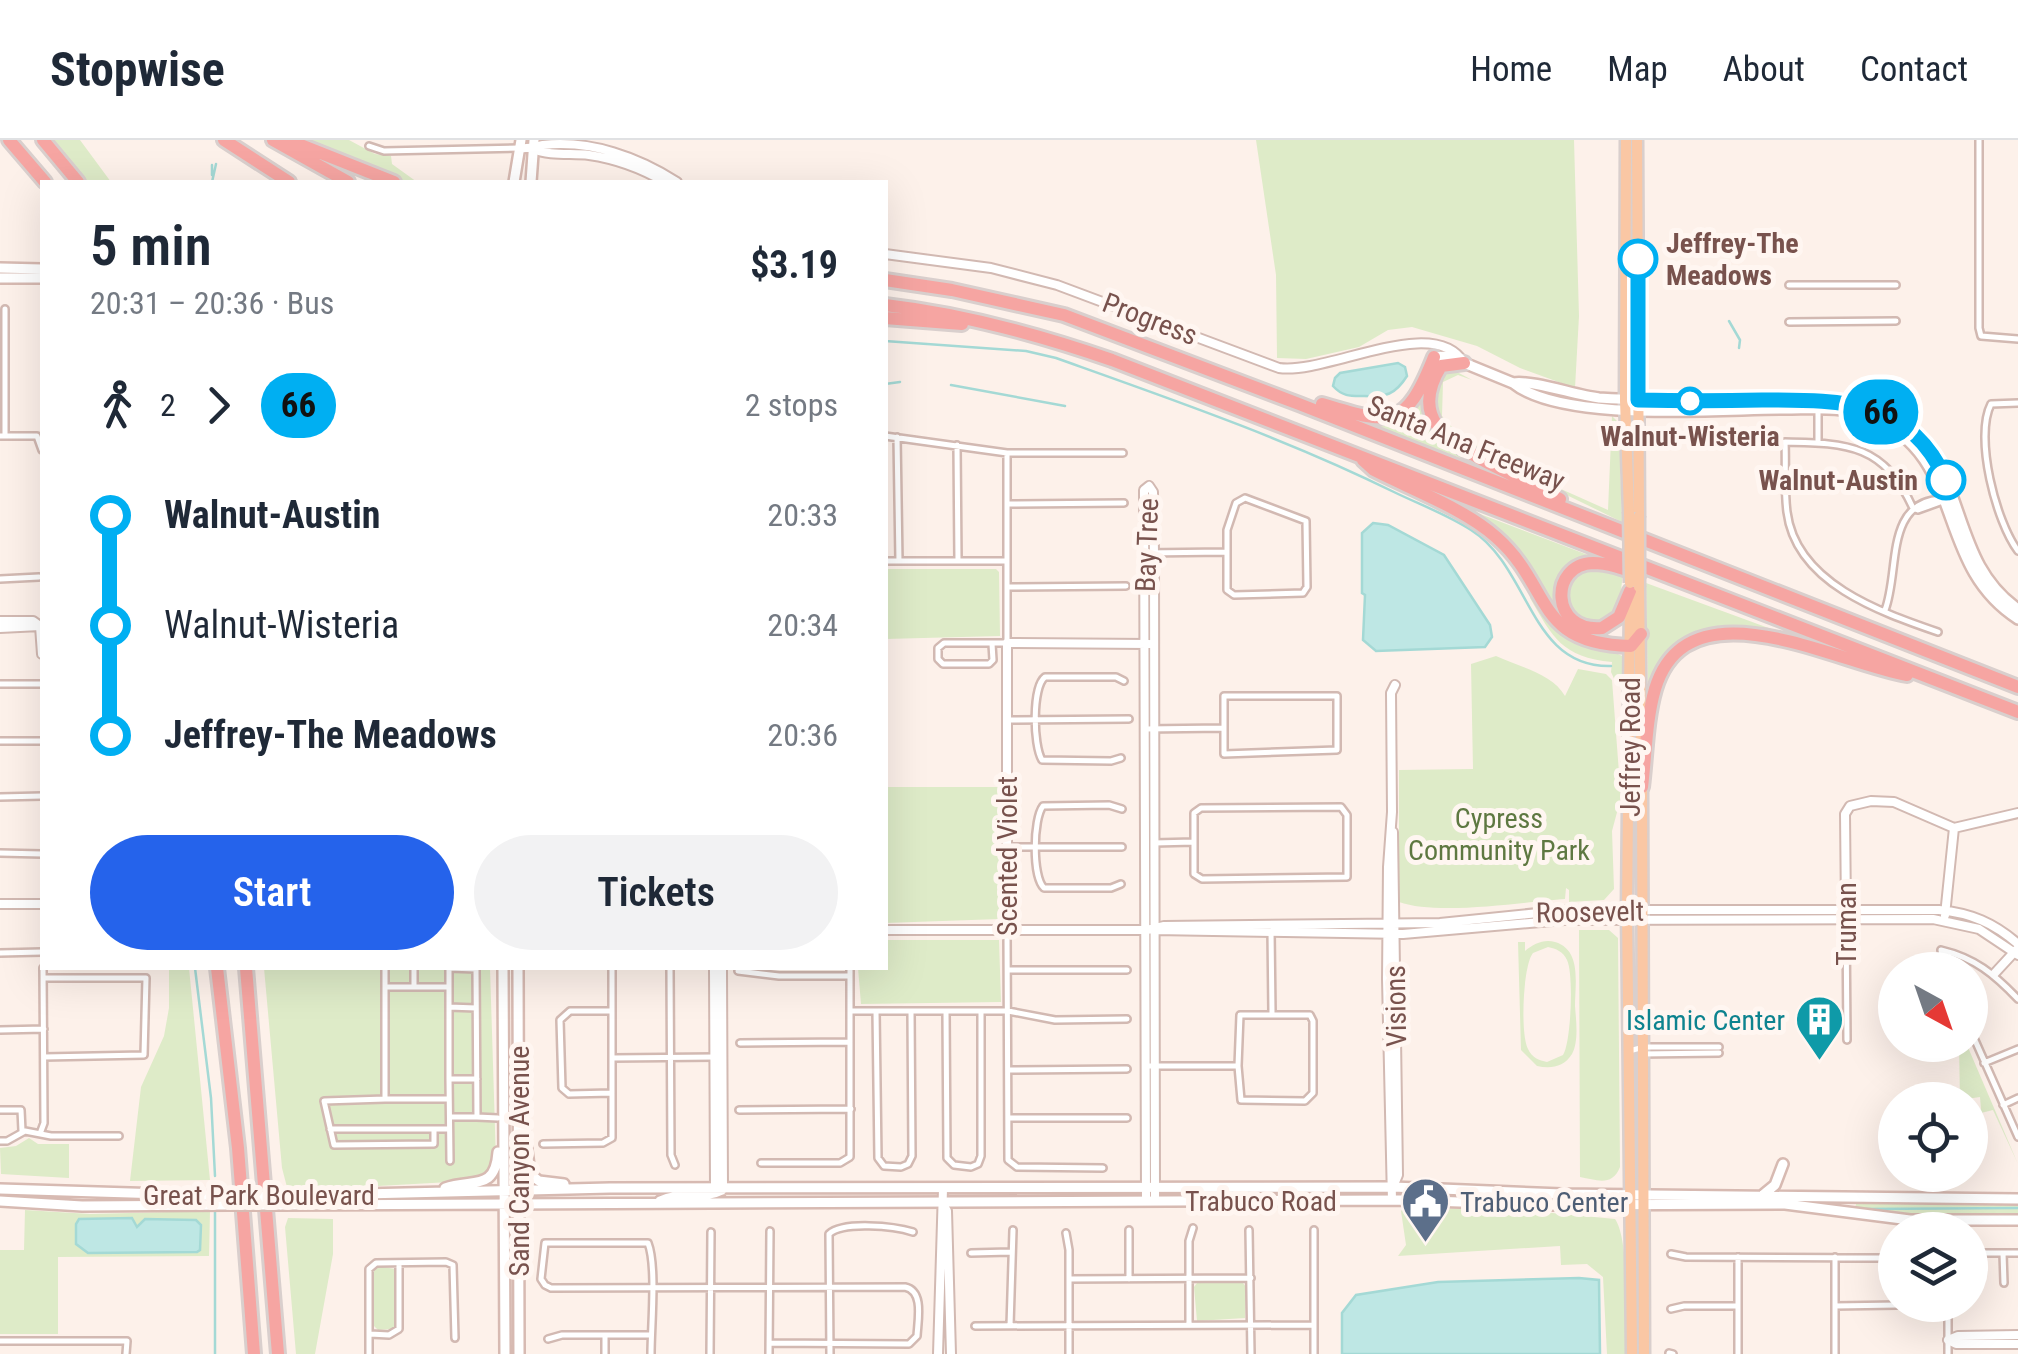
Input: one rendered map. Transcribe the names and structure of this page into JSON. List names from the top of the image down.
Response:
{
  "streets": {
    "highway": ["Santa Ana Freeway"],
    "main road": [
      "Jeffrey Road",
      "Sand Canyon Avenue",
      "Great Park Boulevard",
      "Trabuco Road"
    ],
    "street": [
      "Progress",
      "Bay Tree",
      "Scented Violet",
      "Roosevelt",
      "Truman",
      "Visions"
    ]
  },
  "crossings": [
    ["Bay Tree", "Roosevelt"],
    ["Bay Tree", "Trabuco Road"],
    ["Jeffrey Road", "Roosevelt"],
    ["Jeffrey Road", "Trabuco Road"],
    ["Scented Violet", "Roosevelt"],
    ["Roosevelt", "Truman"],
    ["Roosevelt", "Visions"],
    ["Visions", "Trabuco Road"],
    ["Sand Canyon Avenue", "Great Park Boulevard"],
    ["Sand Canyon Avenue", "Trabuco Road"],
    ["Great Park Boulevard", "Trabuco Road"]
  ],
  "parks": ["Cypress Community Park"],
  "places": {
    "other": ["Jeffrey-The Meadows", "Walnut-Wisteria", "Walnut-Austin"],
    "building": ["Islamic Center"],
    "public building": ["Trabuco Center"]
  },
  "lines": ["bus line 66"],
  "north": "bottom right",
  "page": {
    "header": "Stopwise",
    "nav": [
      "Home",
      "Map",
      "About",
      "Contact"
    ],
    "on_map": "66",
    "heading": ["5 min", "20:31 – 20:36 · Bus", "$3.19"],
    "legs": ["2", "66", "2 stops"],
    "list": [
      {
        "name": "Walnut-Austin",
        "value": "20:33"
      },
      {
        "name": "Walnut-Wisteria",
        "value": "20:34"
      },
      {
        "name": "Jeffrey-The Meadows",
        "value": "20:36"
      }
    ],
    "buttons": ["Start", "Tickets"]
  }
}
